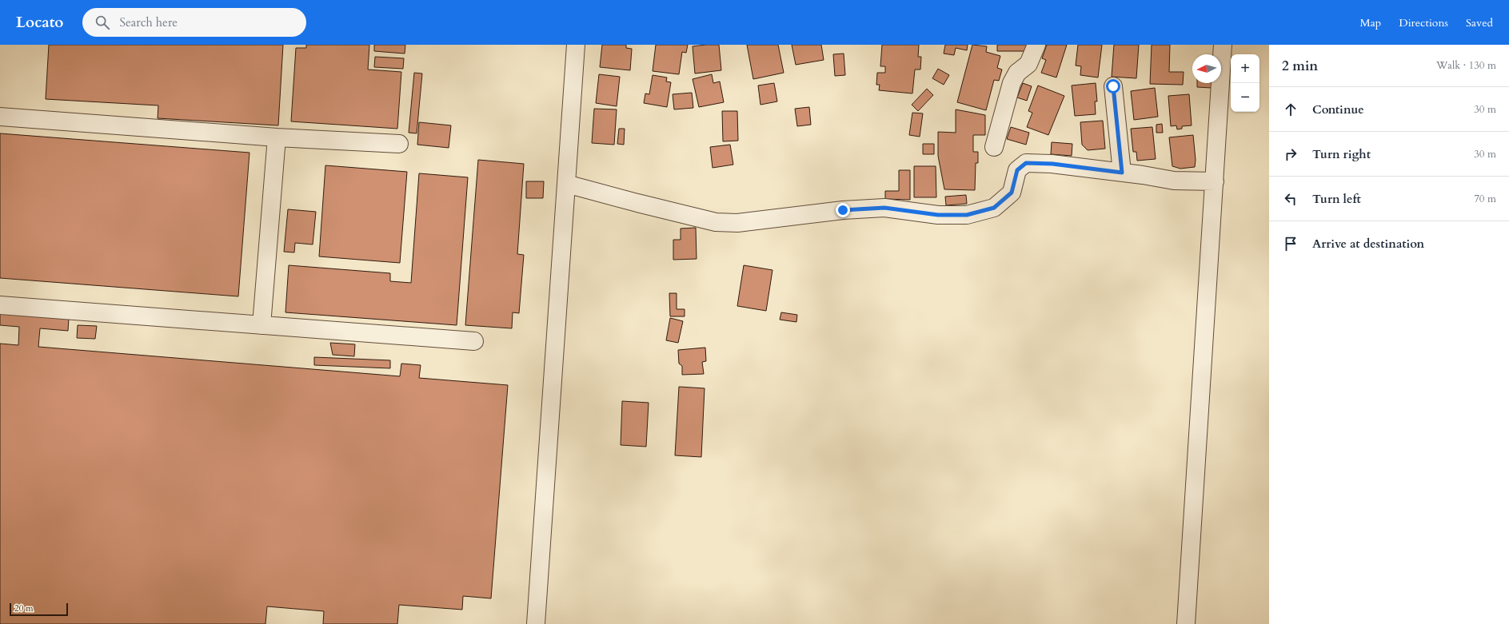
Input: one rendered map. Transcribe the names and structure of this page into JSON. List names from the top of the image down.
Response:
{
  "scale_bar": "20 m",
  "north": "left",
  "page": {
    "header": "Locato",
    "search": "Search here",
    "nav": ["Map", "Directions", "Saved"],
    "heading": ["2 min", "Walk · 130 m"],
    "map_buttons": ["+", "−"],
    "list": [
      ["Continue", "30 m"],
      ["Turn right", "30 m"],
      ["Turn left", "70 m"],
      "Arrive at destination"
    ],
    "scale": "20 m"
  }
}
